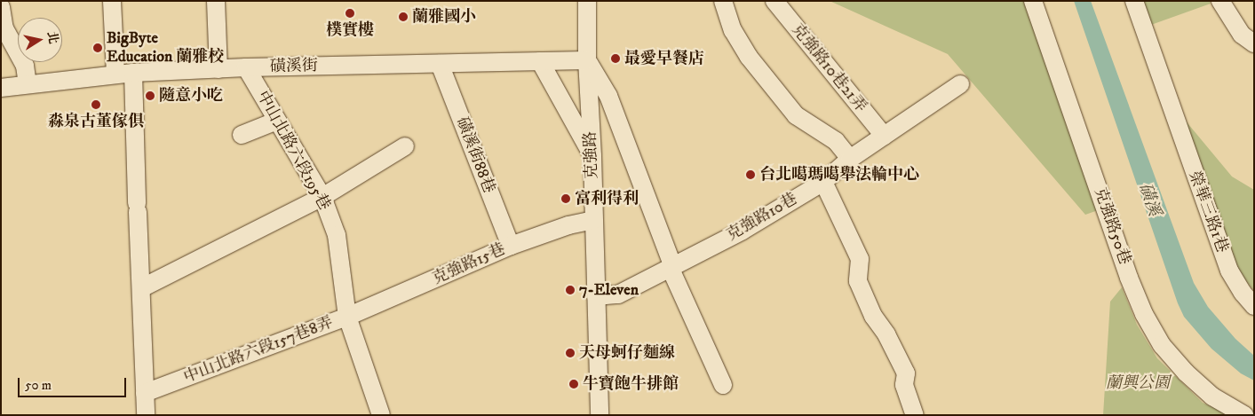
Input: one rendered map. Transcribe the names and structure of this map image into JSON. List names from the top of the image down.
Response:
{
  "streets": {
    "street": [
      "磺溪街",
      "克強路10巷21弄",
      "中山北路六段195巷",
      "磺溪街88巷",
      "克強路",
      "榮華三路1巷",
      "克強路10巷",
      "克強路50巷",
      "克強路15巷",
      "中山北路六段157巷8弄"
    ]
  },
  "crossings": [
    ["磺溪街", "中山北路六段195巷"],
    ["磺溪街", "磺溪街88巷"],
    ["磺溪街", "克強路"],
    ["克強路10巷21弄", "克強路10巷"],
    ["中山北路六段195巷", "克強路15巷"],
    ["中山北路六段195巷", "中山北路六段157巷8弄"],
    ["磺溪街88巷", "克強路15巷"],
    ["克強路", "克強路10巷"],
    ["克強路", "克強路15巷"],
    ["克強路15巷", "中山北路六段157巷8弄"]
  ],
  "water": ["磺溪"],
  "parks": ["蘭興公園"],
  "places": [
    "樸實樓",
    "蘭雅國小",
    "BigByte Education 蘭雅校",
    "最愛早餐店",
    "隨意小吃",
    "淼泉古董傢俱",
    "台北噶瑪噶舉法輪中心",
    "富利得利",
    "7-Eleven",
    "天母蚵仔麵線",
    "牛寶飽牛排館"
  ],
  "scale_bar": "50 m",
  "north": "right"
}
